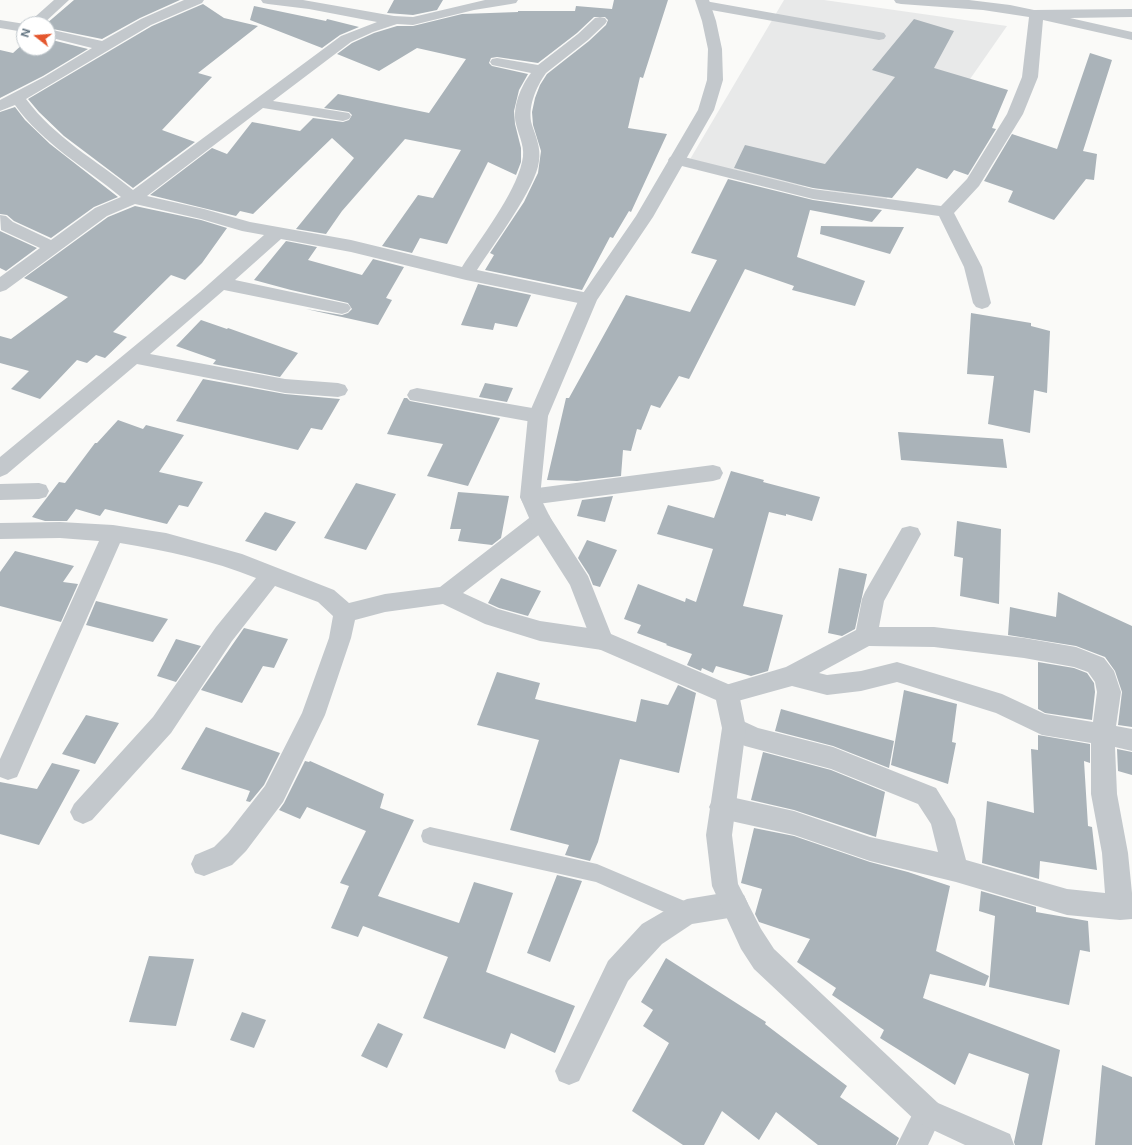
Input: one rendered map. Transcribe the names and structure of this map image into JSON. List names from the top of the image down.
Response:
{
  "north": "left"
}
